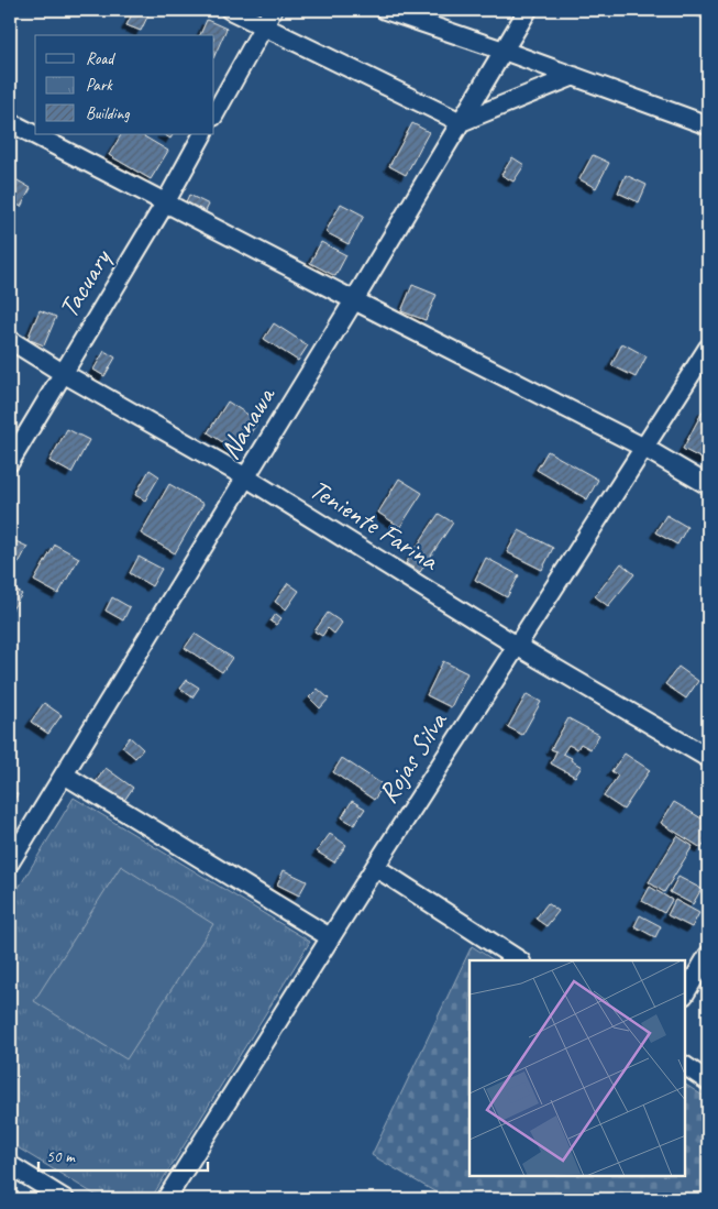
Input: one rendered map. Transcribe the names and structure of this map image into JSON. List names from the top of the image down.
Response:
{
  "streets": {
    "street": [
      "Tacuary",
      "Nanawa",
      "Teniente Farina",
      "Rojas Silva"
    ]
  },
  "crossings": [
    ["Tacuary", "Teniente Farina"],
    ["Nanawa", "Teniente Farina"],
    ["Teniente Farina", "Rojas Silva"]
  ],
  "legend": ["Road", "Park", "Building"],
  "scale_bar": "50 m"
}
